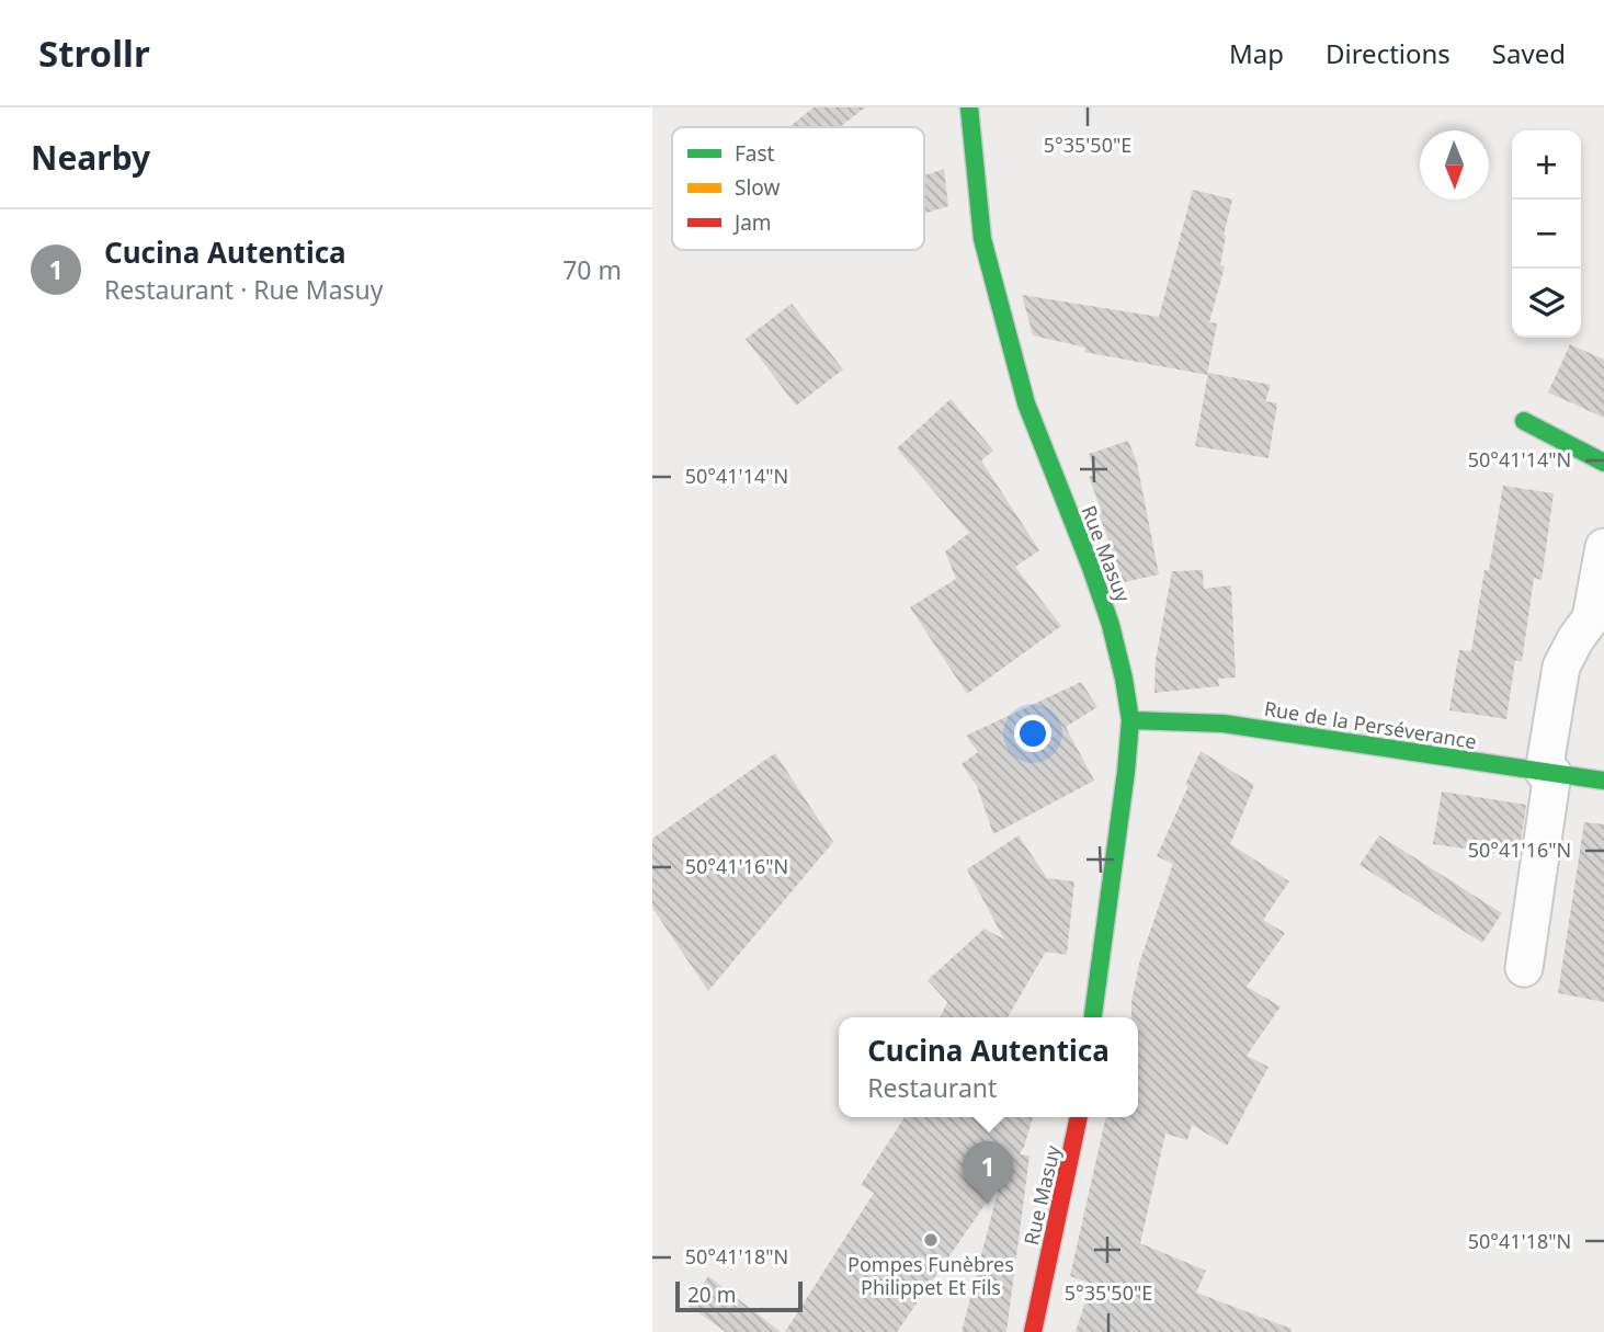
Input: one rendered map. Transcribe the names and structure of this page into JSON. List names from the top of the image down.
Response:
{
  "streets": {
    "street": ["Rue Masuy", "Rue de la Perséverance"]
  },
  "crossings": [
    ["Rue Masuy", "Rue de la Perséverance"]
  ],
  "places": ["Pompes Funèbres Philippet Et Fils"],
  "legend": ["Fast", "Slow", "Jam"],
  "scale_bar": "20 m",
  "north": "bottom",
  "page": {
    "header": "Strollr",
    "nav": ["Map", "Directions", "Saved"],
    "heading": "Nearby",
    "map_buttons": ["+", "−"],
    "list": [
      {
        "mark": "1",
        "name": "Cucina Autentica",
        "note": "Restaurant · Rue Masuy",
        "value": "70 m"
      }
    ],
    "popup": ["Cucina Autentica", "Restaurant"],
    "pins": "1",
    "scale": "20 m"
  },
  "coordinates": [
    "5°35'50\"E",
    "50°41'14\"N",
    "50°41'16\"N",
    "50°41'18\"N"
  ]
}
